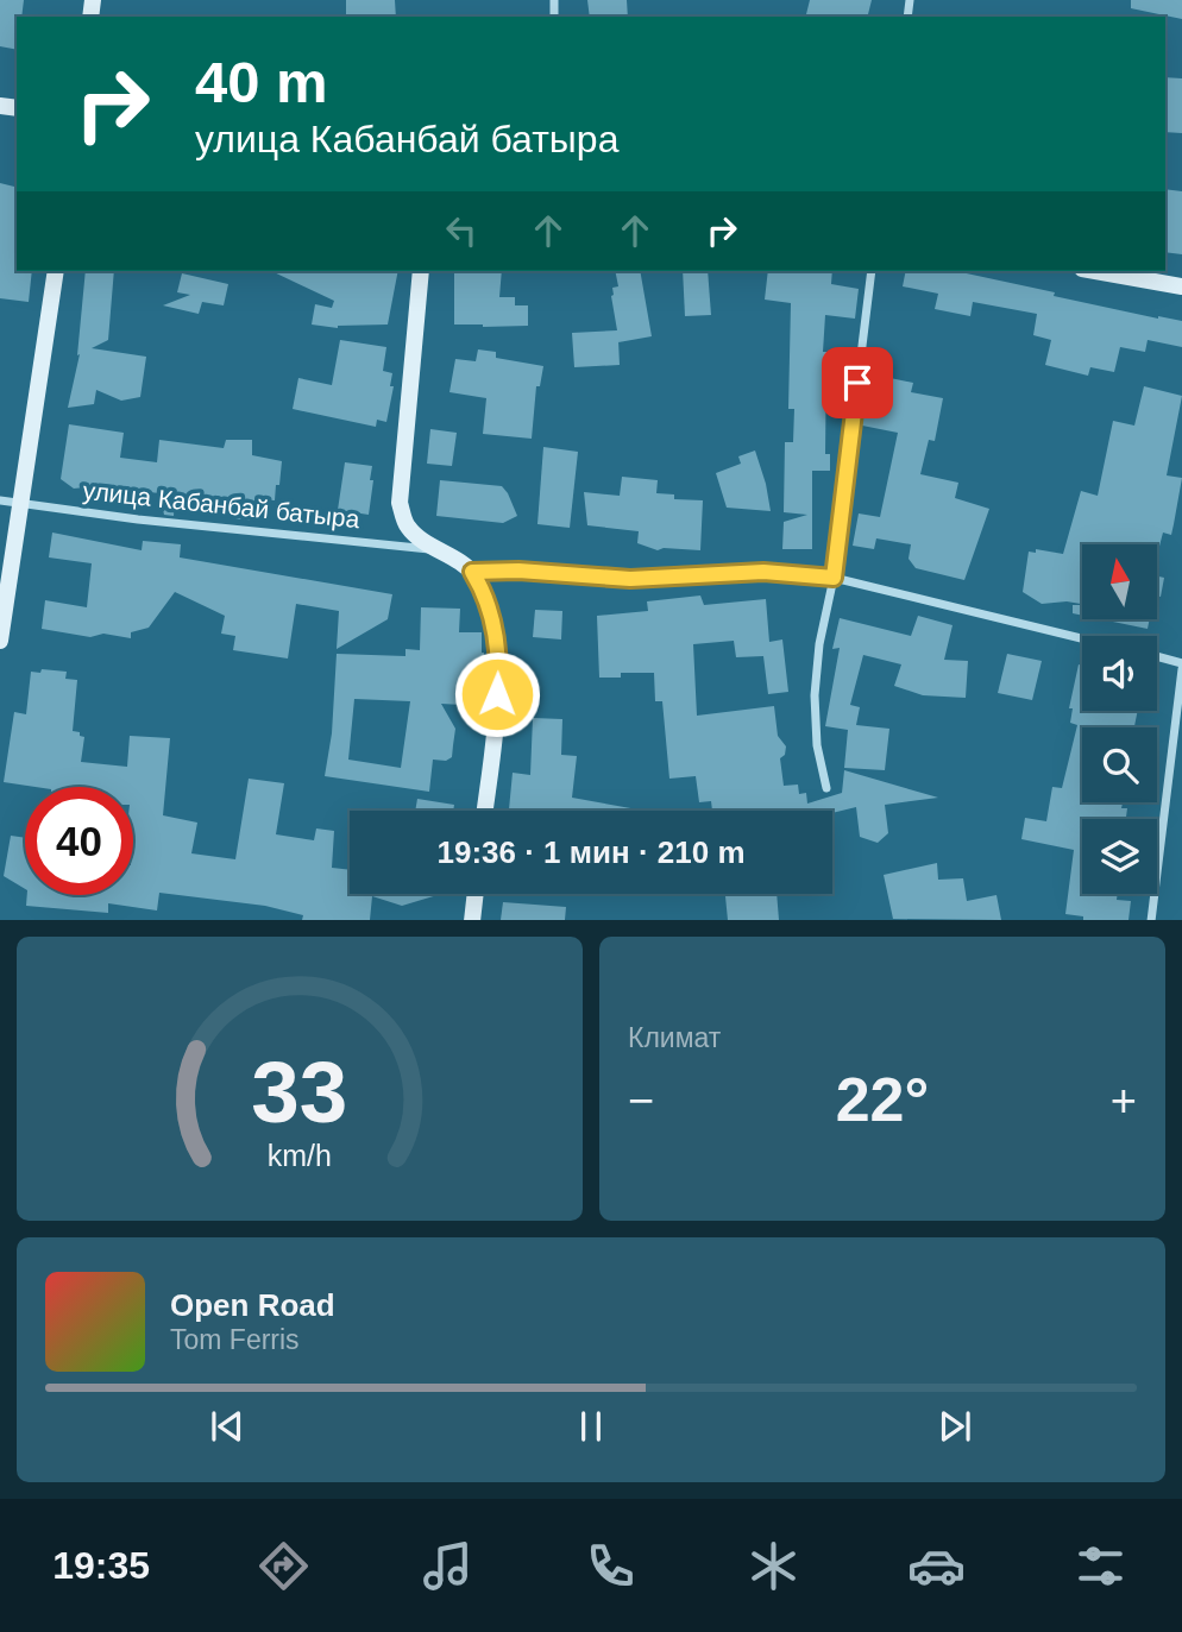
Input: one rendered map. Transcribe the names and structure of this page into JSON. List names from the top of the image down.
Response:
{
  "streets": {
    "street": ["улица Кабанбай батыра"]
  },
  "north": "top",
  "page": {
    "turn": ["40 m", "улица Кабанбай батыра"],
    "limit": "40",
    "trip": "19:36 · 1 мин · 210 m",
    "tile": "Климат",
    "heat": ["−", "22°", "+"],
    "song": ["Open Road", "Tom Ferris"],
    "tabs": "19:35",
    "gauge": ["33", "km/h"]
  }
}
